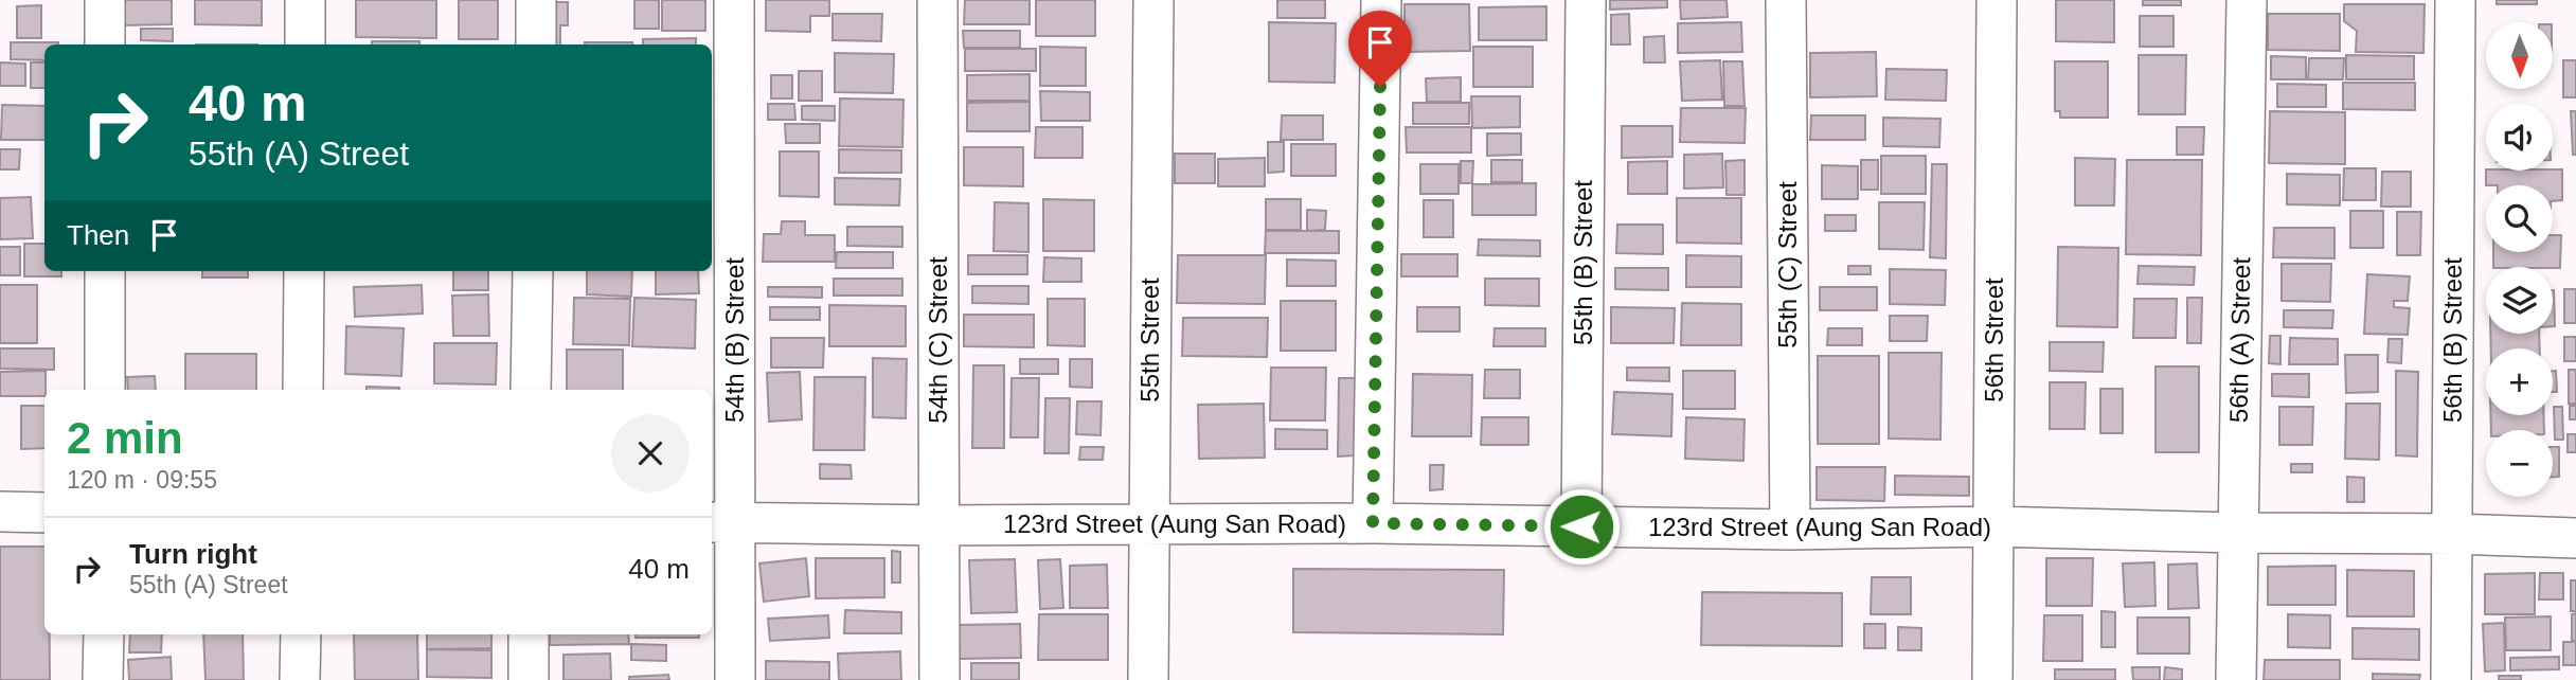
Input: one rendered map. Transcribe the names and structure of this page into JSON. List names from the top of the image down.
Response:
{
  "streets": {
    "street": [
      "55th (B) Street",
      "55th (C) Street",
      "54th (B) Street",
      "54th (C) Street",
      "55th Street",
      "56th Street",
      "56th (A) Street",
      "56th (B) Street",
      "123rd Street (Aung San Road)"
    ]
  },
  "crossings": [
    ["55th (B) Street", "123rd Street (Aung San Road)"],
    ["55th (C) Street", "123rd Street (Aung San Road)"],
    ["54th (B) Street", "123rd Street (Aung San Road)"],
    ["54th (C) Street", "123rd Street (Aung San Road)"],
    ["55th Street", "123rd Street (Aung San Road)"],
    ["56th Street", "123rd Street (Aung San Road)"],
    ["56th (A) Street", "123rd Street (Aung San Road)"],
    ["56th (B) Street", "123rd Street (Aung San Road)"]
  ],
  "north": "bottom",
  "page": {
    "map_buttons": ["+", "−"],
    "turn": ["40 m", "55th (A) Street"],
    "then": "Then",
    "heading": ["2 min", "120 m · 09:55"],
    "list": [
      {
        "name": "Turn right",
        "note": "55th (A) Street",
        "value": "40 m"
      }
    ]
  }
}
